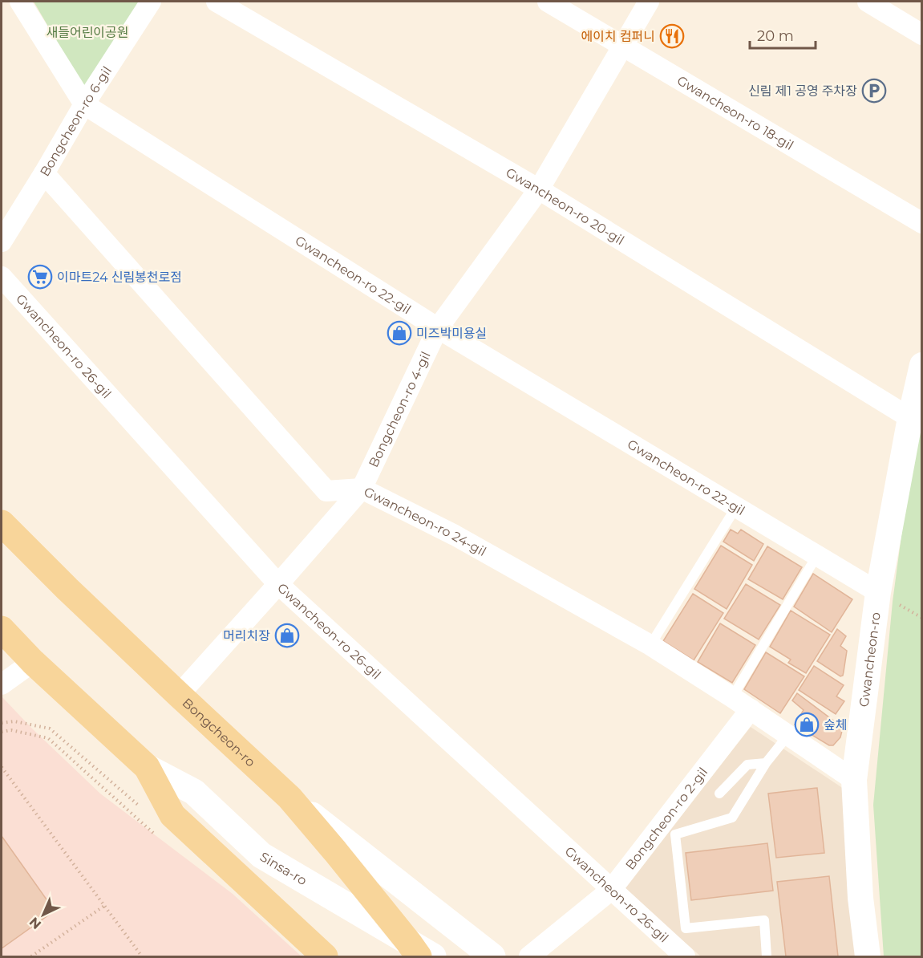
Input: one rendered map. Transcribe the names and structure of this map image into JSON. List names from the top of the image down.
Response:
{
  "streets": {
    "main road": ["Bongcheon-ro", "Sinsa-ro"],
    "street": [
      "Gwancheon-ro 18-gil",
      "Bongcheon-ro 6-gil",
      "Gwancheon-ro 20-gil",
      "Gwancheon-ro 22-gil",
      "Gwancheon-ro 26-gil",
      "Bongcheon-ro 4-gil",
      "Gwancheon-ro 24-gil",
      "Gwancheon-ro",
      "Bongcheon-ro 2-gil"
    ]
  },
  "crossings": [
    ["Gwancheon-ro 18-gil", "Bongcheon-ro 4-gil"],
    ["Bongcheon-ro 6-gil", "Gwancheon-ro 22-gil"],
    ["Bongcheon-ro 6-gil", "Gwancheon-ro 24-gil"],
    ["Gwancheon-ro 20-gil", "Bongcheon-ro 4-gil"],
    ["Gwancheon-ro 20-gil", "Gwancheon-ro"],
    ["Gwancheon-ro 22-gil", "Bongcheon-ro 4-gil"],
    ["Gwancheon-ro 22-gil", "Gwancheon-ro"],
    ["Gwancheon-ro 26-gil", "Bongcheon-ro 4-gil"],
    ["Gwancheon-ro 26-gil", "Bongcheon-ro 2-gil"],
    ["Bongcheon-ro 4-gil", "Gwancheon-ro 24-gil"],
    ["Bongcheon-ro 4-gil", "Bongcheon-ro"],
    ["Gwancheon-ro 24-gil", "Gwancheon-ro"],
    ["Gwancheon-ro 24-gil", "Bongcheon-ro 2-gil"],
    ["Bongcheon-ro", "Sinsa-ro"]
  ],
  "parks": ["새들어린이공원"],
  "places": {
    "restaurant": ["에이치 컴퍼니"],
    "parking": ["신림 제1 공영 주차장"],
    "supermarket": ["이마트24 신림봉천로점"],
    "shop": ["미즈박미용실", "머리치장", "숲체"]
  },
  "scale_bar": "20 m",
  "north": "bottom left"
}
